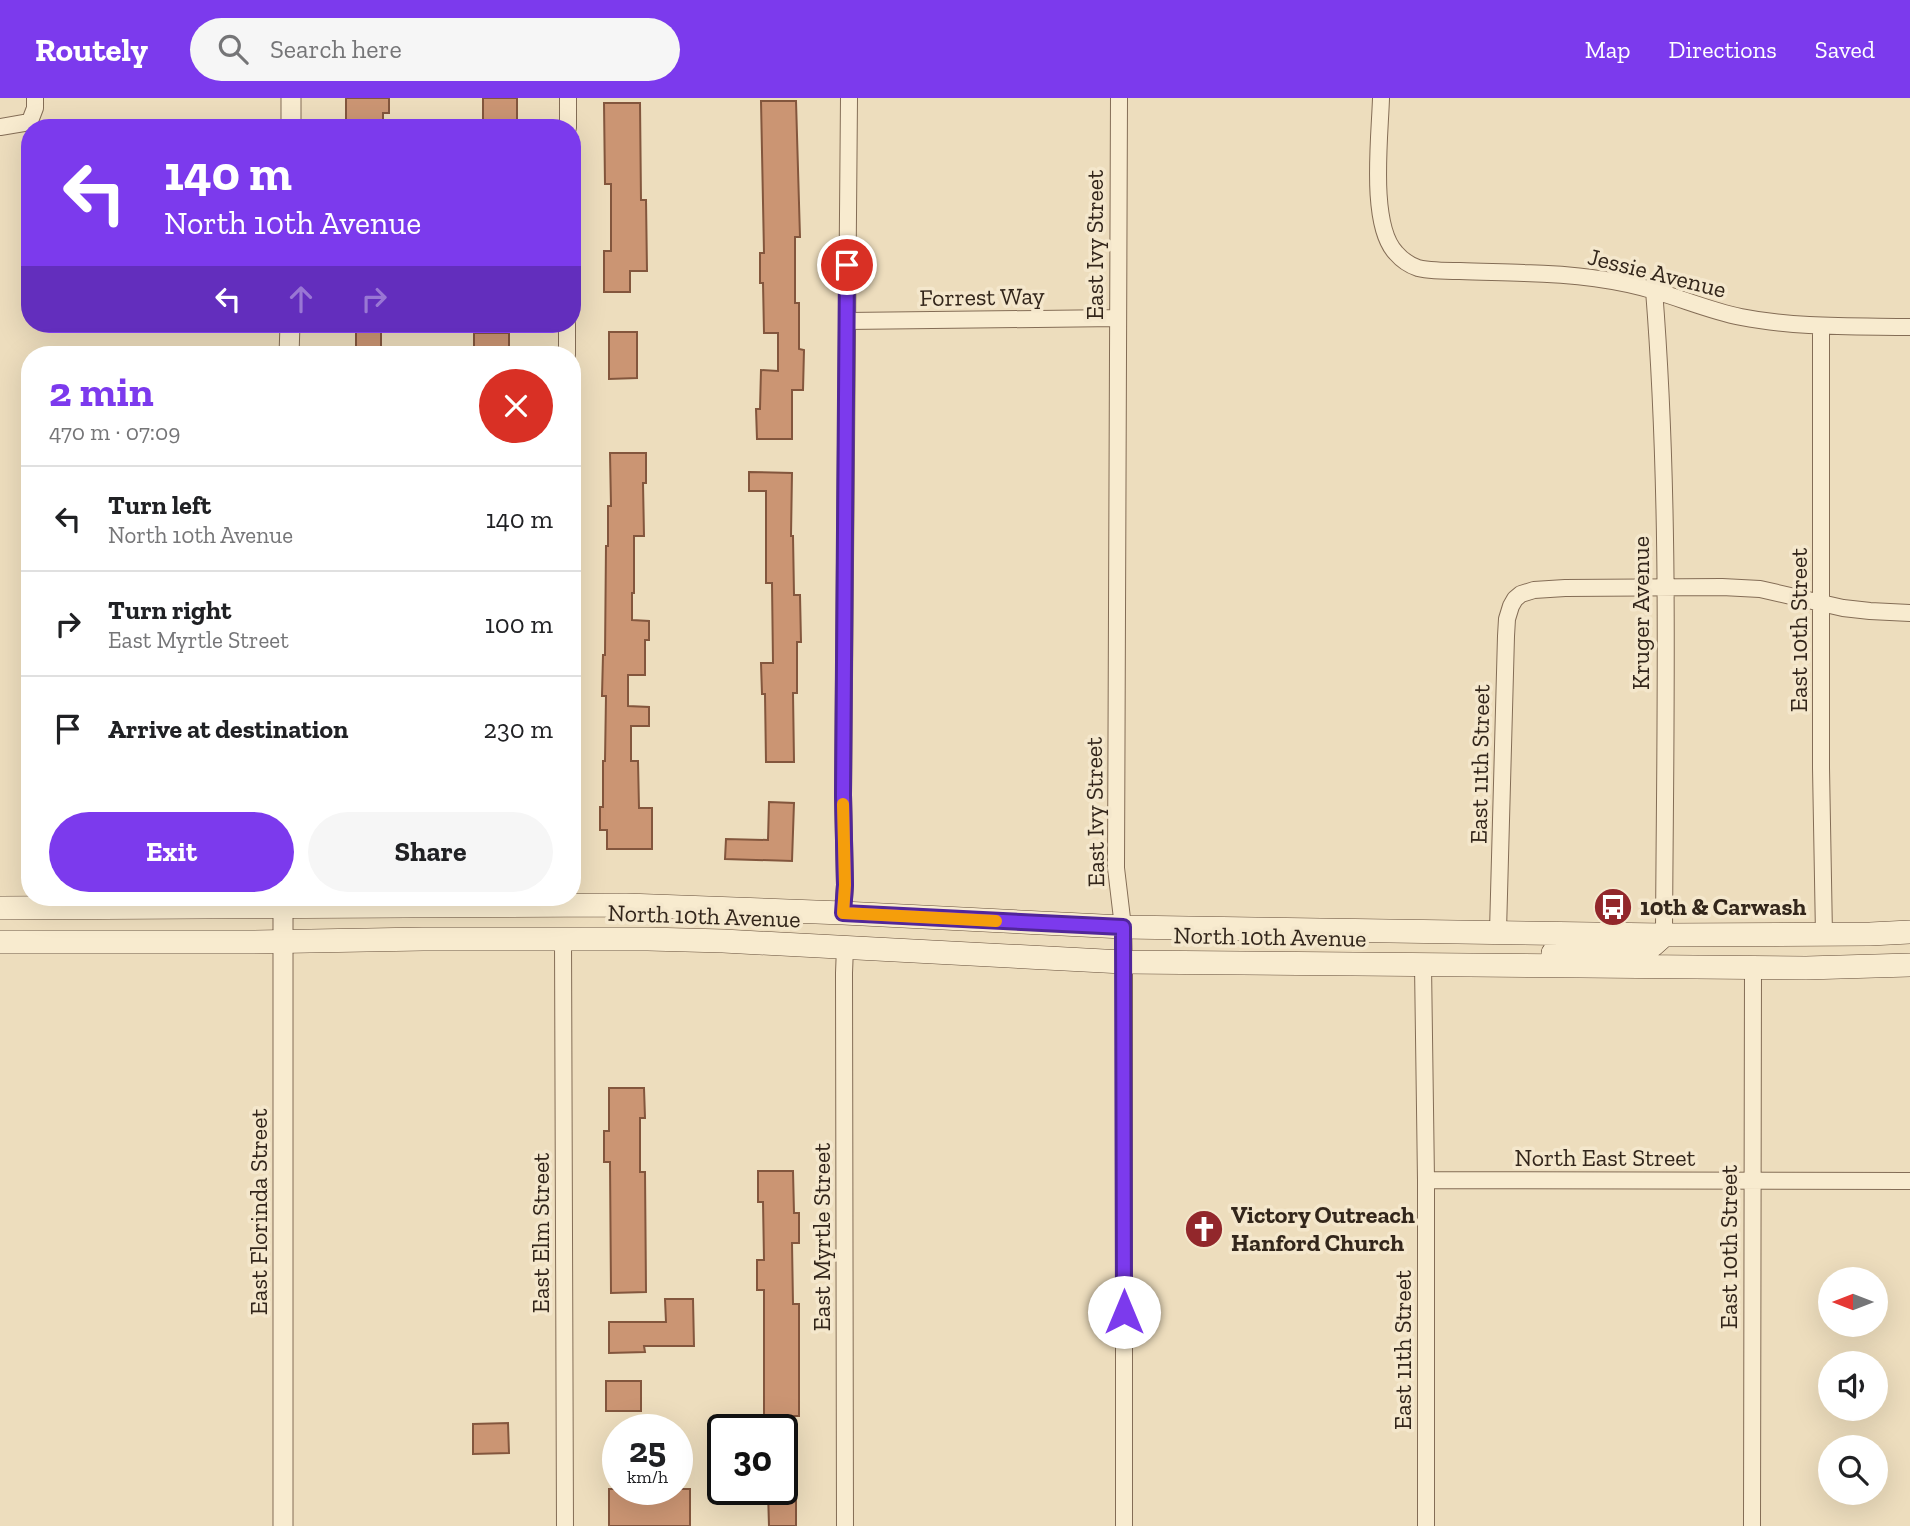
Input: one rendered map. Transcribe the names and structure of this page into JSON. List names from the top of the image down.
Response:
{
  "streets": {
    "main road": ["North 10th Avenue"],
    "street": [
      "East Ivy Street",
      "Jessie Avenue",
      "Forrest Way",
      "Kruger Avenue",
      "East 10th Street",
      "East 11th Street",
      "North East Street",
      "East Florinda Street",
      "East Elm Street",
      "East Myrtle Street"
    ]
  },
  "crossings": [
    ["East Ivy Street", "Forrest Way"],
    ["East Ivy Street", "North 10th Avenue"],
    ["Jessie Avenue", "Kruger Avenue"],
    ["Jessie Avenue", "East 10th Street"],
    ["Kruger Avenue", "East 11th Street"],
    ["Kruger Avenue", "North 10th Avenue"],
    ["East 10th Street", "North 10th Avenue"],
    ["East 10th Street", "North East Street"],
    ["East 11th Street", "North 10th Avenue"],
    ["East 11th Street", "North East Street"],
    ["North 10th Avenue", "East Florinda Street"],
    ["North 10th Avenue", "East Elm Street"],
    ["North 10th Avenue", "East Myrtle Street"]
  ],
  "places": {
    "bus stop": ["10th & Carwash"],
    "church": ["Victory Outreach Hanford Church"]
  },
  "north": "left",
  "page": {
    "header": "Routely",
    "search": "Search here",
    "nav": ["Map", "Directions", "Saved"],
    "turn": ["140 m", "North 10th Avenue"],
    "heading": ["2 min", "470 m · 07:09"],
    "list": [
      {
        "name": "Turn left",
        "note": "North 10th Avenue",
        "value": "140 m"
      },
      {
        "name": "Turn right",
        "note": "East Myrtle Street",
        "value": "100 m"
      },
      {
        "name": "Arrive at destination",
        "value": "230 m"
      }
    ],
    "buttons": ["Exit", "Share"],
    "speed": "25 km/h",
    "limit": "30"
  }
}
